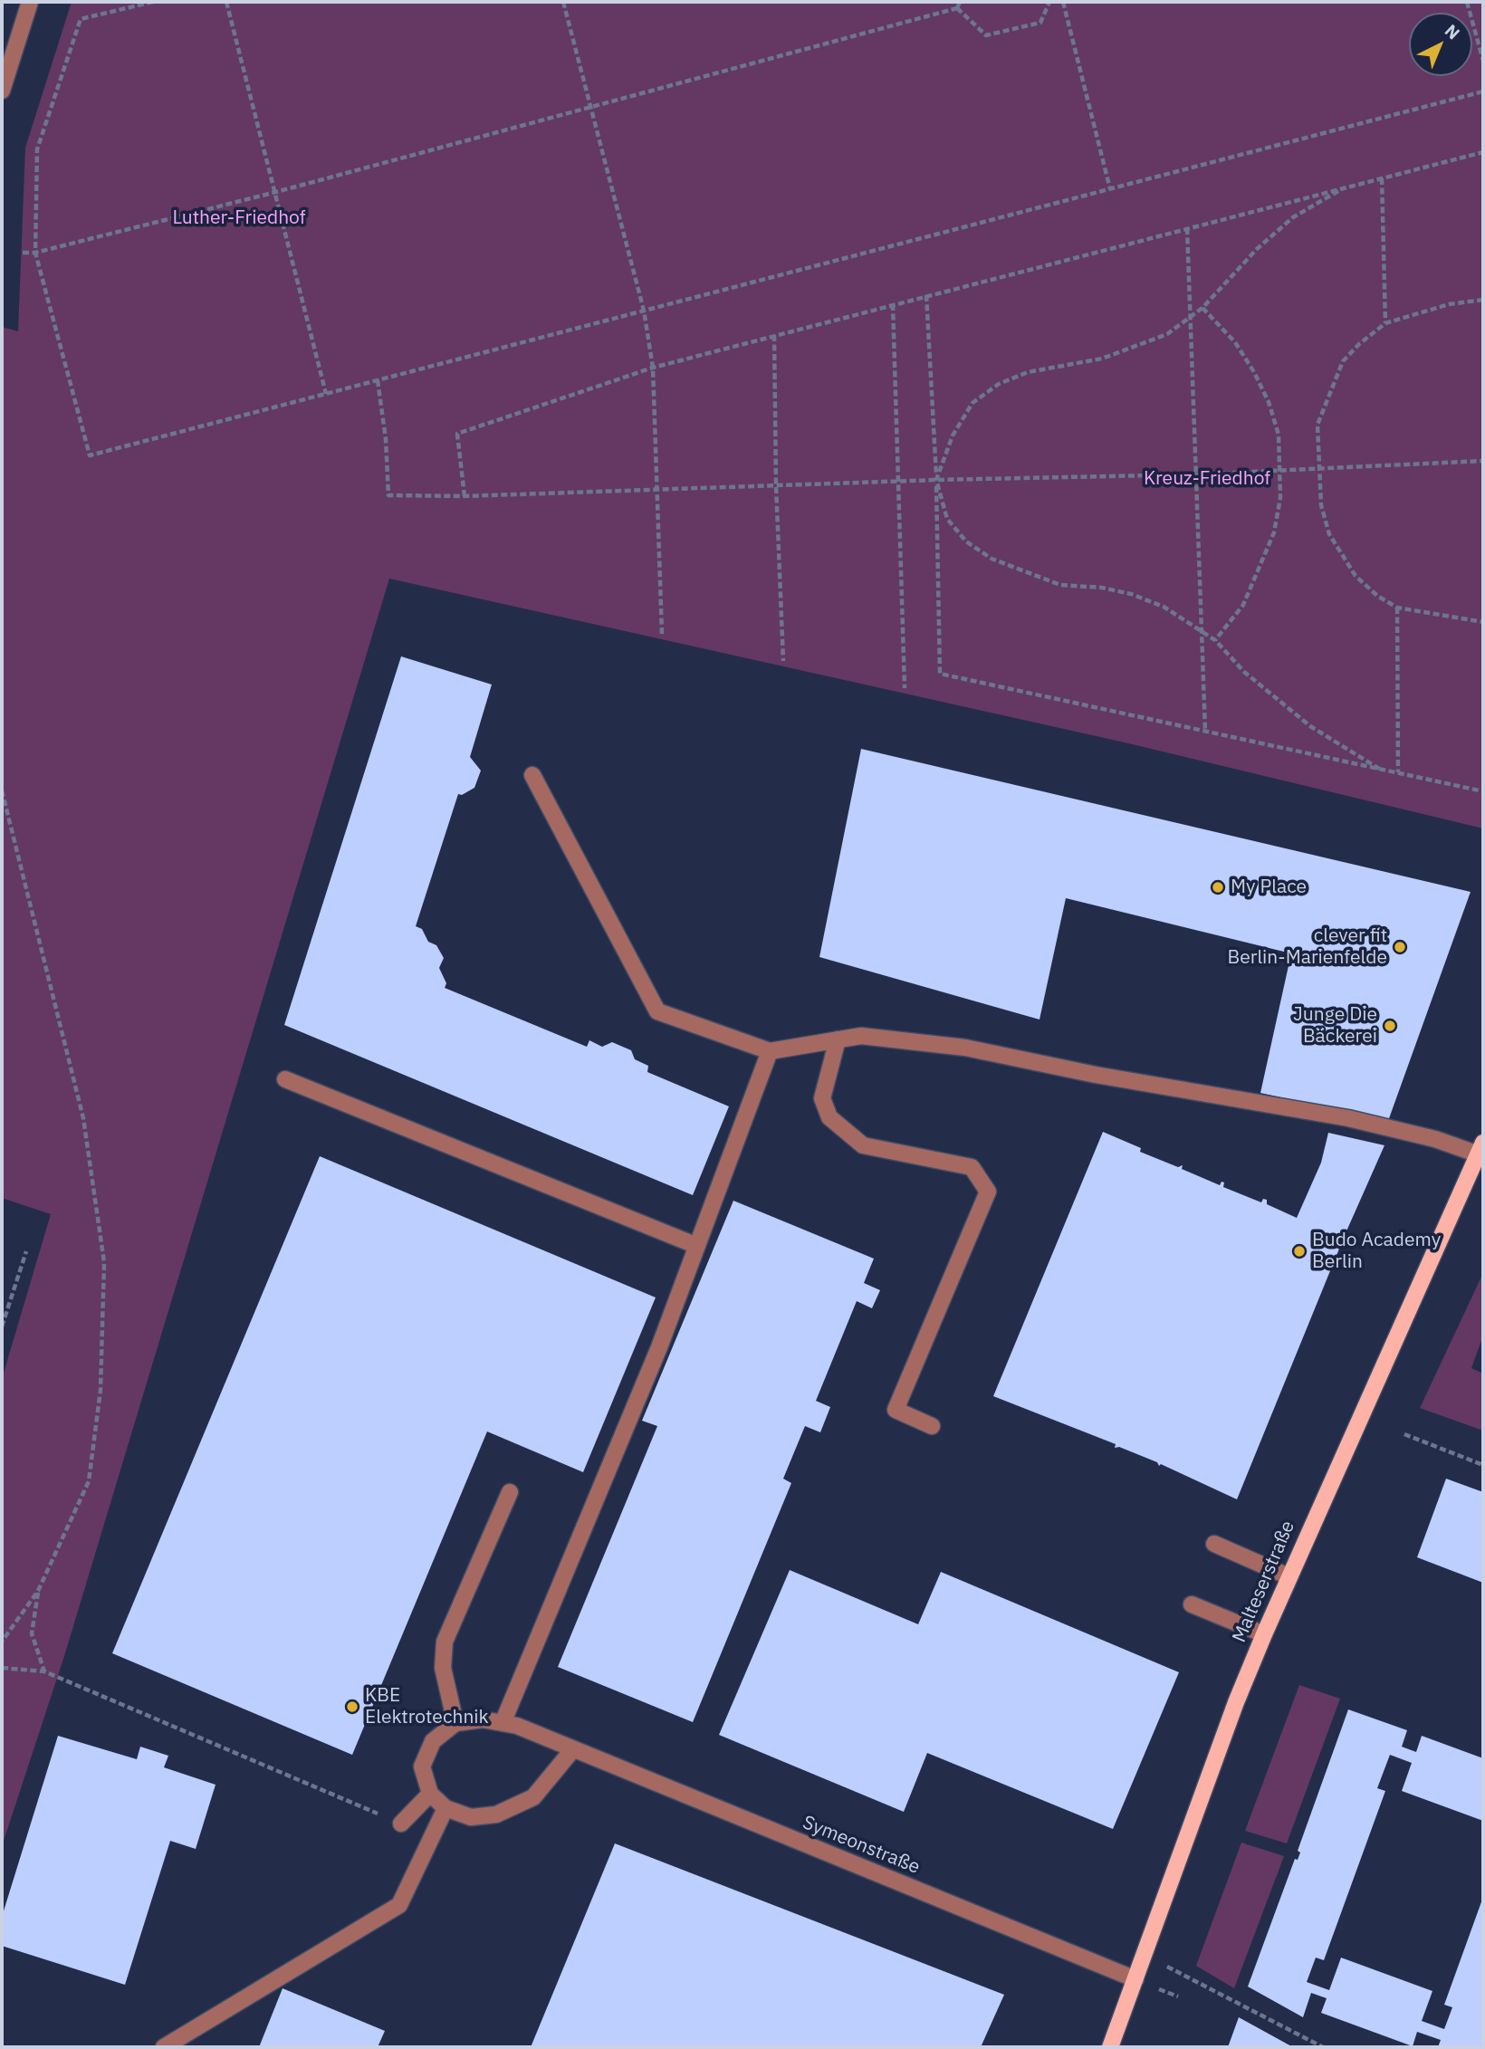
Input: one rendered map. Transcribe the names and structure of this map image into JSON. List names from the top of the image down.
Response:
{
  "streets": {
    "main road": ["Malteserstraße"],
    "street": ["Symeonstraße"]
  },
  "crossings": [
    ["Malteserstraße", "Symeonstraße"]
  ],
  "parks": ["Luther-Friedhof", "Kreuz-Friedhof"],
  "places": [
    "My Place",
    "clever fit Berlin-Marienfelde",
    "Junge Die Bäckerei",
    "Budo Academy Berlin",
    "KBE Elektrotechnik"
  ],
  "north": "top right"
}
